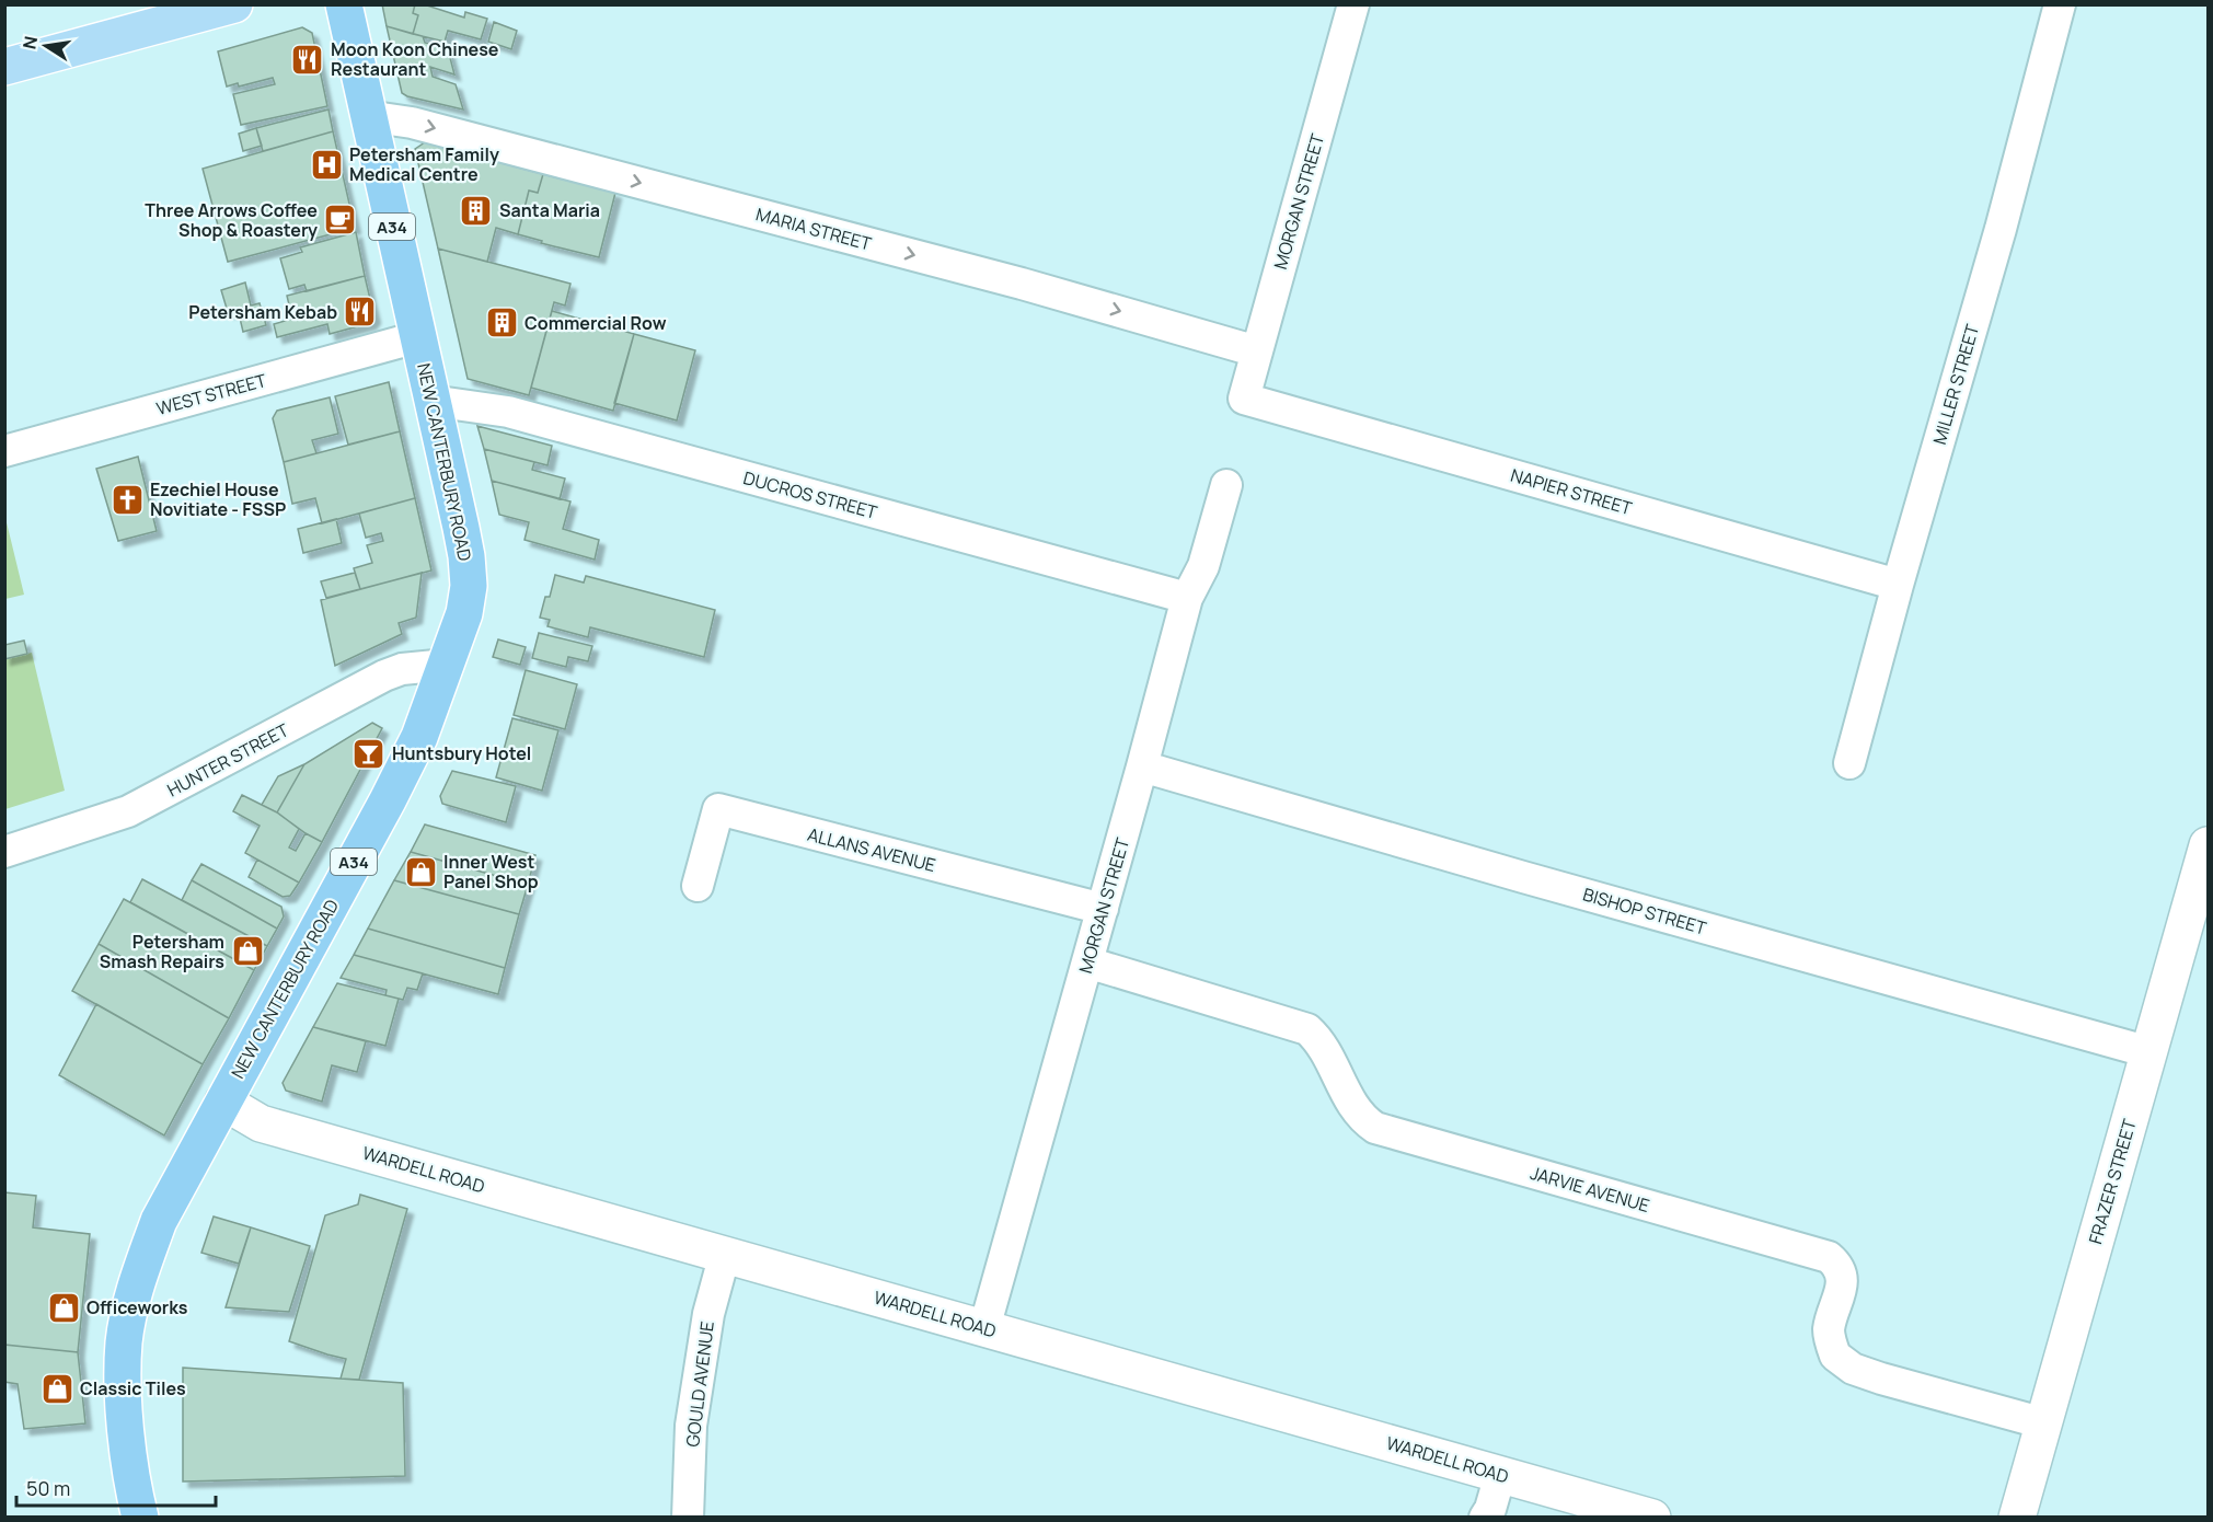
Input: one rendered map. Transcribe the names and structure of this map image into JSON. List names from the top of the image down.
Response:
{
  "streets": {
    "highway": ["A34", "NEW CANTERBURY ROAD"],
    "street": [
      "MORGAN STREET",
      "MARIA STREET",
      "MILLER STREET",
      "WEST STREET",
      "NAPIER STREET",
      "DUCROS STREET",
      "HUNTER STREET",
      "ALLANS AVENUE",
      "BISHOP STREET",
      "WARDELL ROAD",
      "FRAZER STREET",
      "JARVIE AVENUE",
      "GOULD AVENUE"
    ]
  },
  "crossings": [
    ["MORGAN STREET", "MARIA STREET"],
    ["MORGAN STREET", "NAPIER STREET"],
    ["MORGAN STREET", "DUCROS STREET"],
    ["MORGAN STREET", "ALLANS AVENUE"],
    ["MORGAN STREET", "BISHOP STREET"],
    ["MORGAN STREET", "WARDELL ROAD"],
    ["MORGAN STREET", "JARVIE AVENUE"],
    ["MARIA STREET", "NEW CANTERBURY ROAD"],
    ["MILLER STREET", "NAPIER STREET"],
    ["WEST STREET", "NEW CANTERBURY ROAD"],
    ["NEW CANTERBURY ROAD", "DUCROS STREET"],
    ["NEW CANTERBURY ROAD", "HUNTER STREET"],
    ["NEW CANTERBURY ROAD", "WARDELL ROAD"],
    ["BISHOP STREET", "FRAZER STREET"],
    ["WARDELL ROAD", "GOULD AVENUE"],
    ["FRAZER STREET", "JARVIE AVENUE"]
  ],
  "one_way": ["MARIA STREET"],
  "places": {
    "restaurant": ["Moon Koon Chinese Restaurant", "Petersham Kebab"],
    "hospital": ["Petersham Family Medical Centre"],
    "building": ["Santa Maria", "Commercial Row"],
    "cafe": ["Three Arrows Coffee Shop & Roastery"],
    "church": ["Ezechiel House Novitiate - FSSP"],
    "bar": ["Huntsbury Hotel"],
    "shop": [
      "Inner West Panel Shop",
      "Petersham Smash Repairs",
      "Officeworks",
      "Classic Tiles"
    ]
  },
  "scale_bar": "50 m",
  "north": "left"
}
